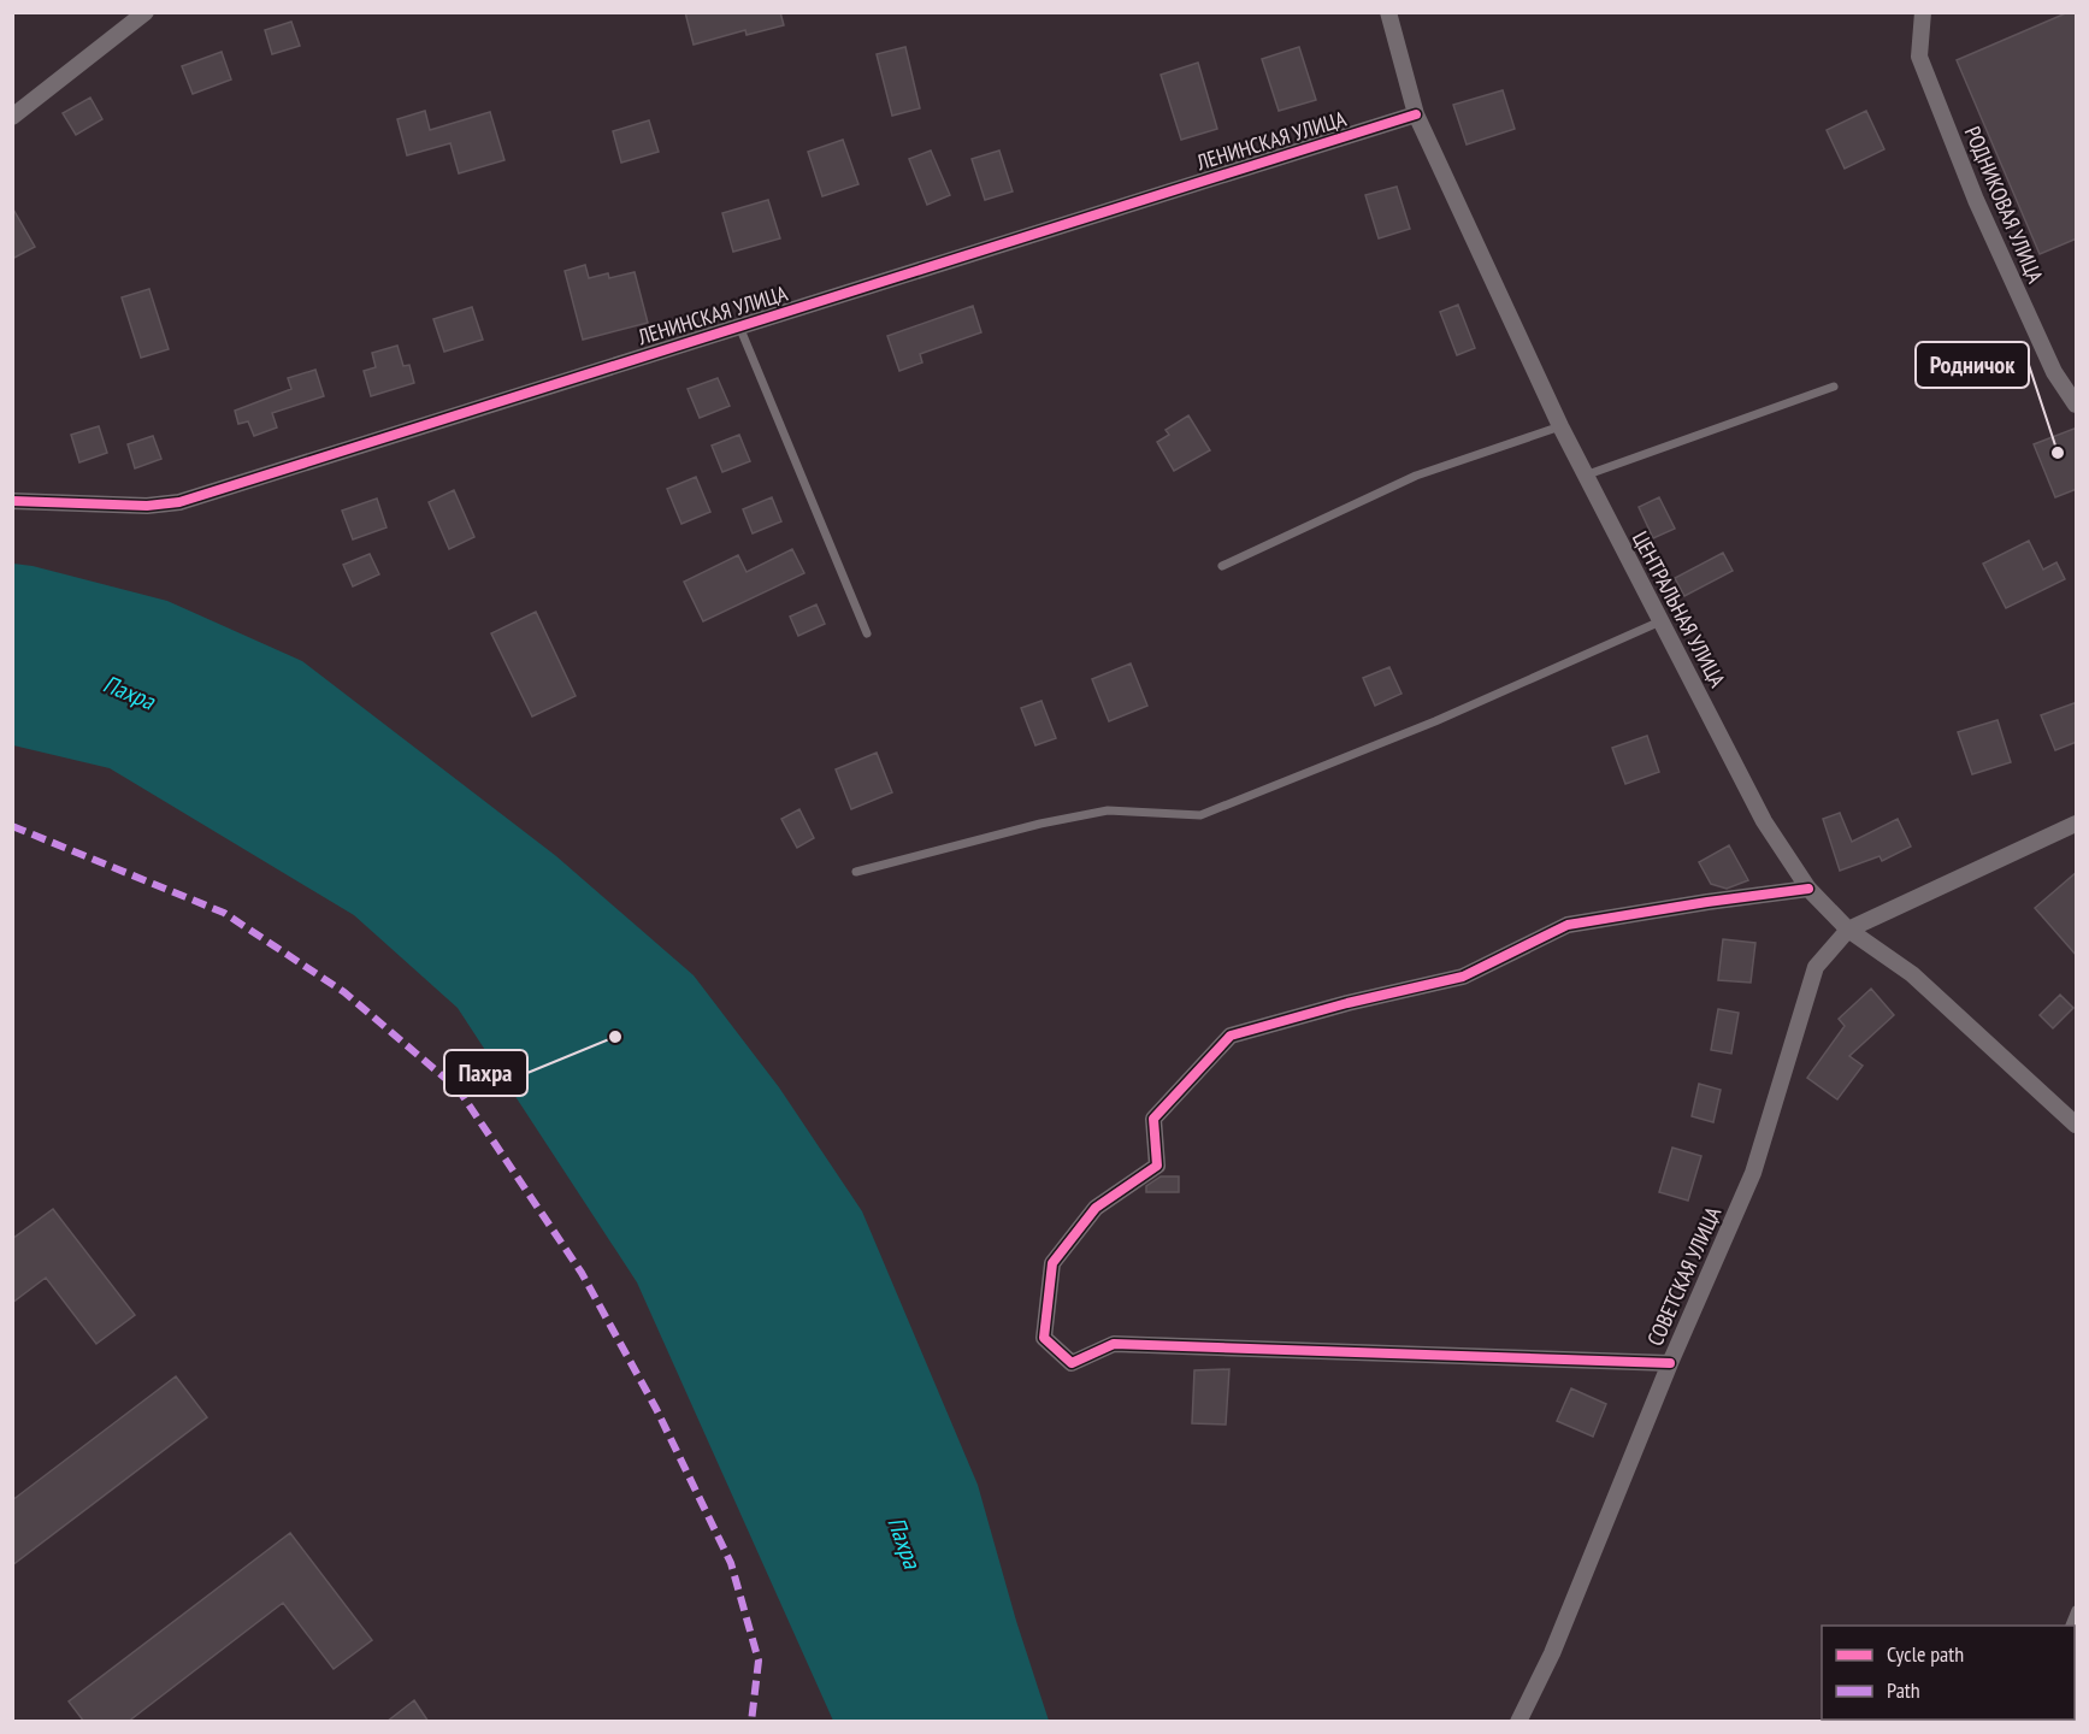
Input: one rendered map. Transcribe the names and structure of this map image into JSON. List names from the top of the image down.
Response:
{
  "streets": {
    "street": [
      "ЛЕНИНСКАЯ УЛИЦА",
      "РОДНИКОВАЯ УЛИЦА",
      "ЦЕНТРАЛЬНАЯ УЛИЦА",
      "СОВЕТСКАЯ УЛИЦА"
    ]
  },
  "crossings": [
    ["ЛЕНИНСКАЯ УЛИЦА", "ЦЕНТРАЛЬНАЯ УЛИЦА"],
    ["ЦЕНТРАЛЬНАЯ УЛИЦА", "СОВЕТСКАЯ УЛИЦА"]
  ],
  "water": ["Пахра"],
  "places": ["Родничок", "Пахра"],
  "legend": ["Cycle path", "Path"]
}
